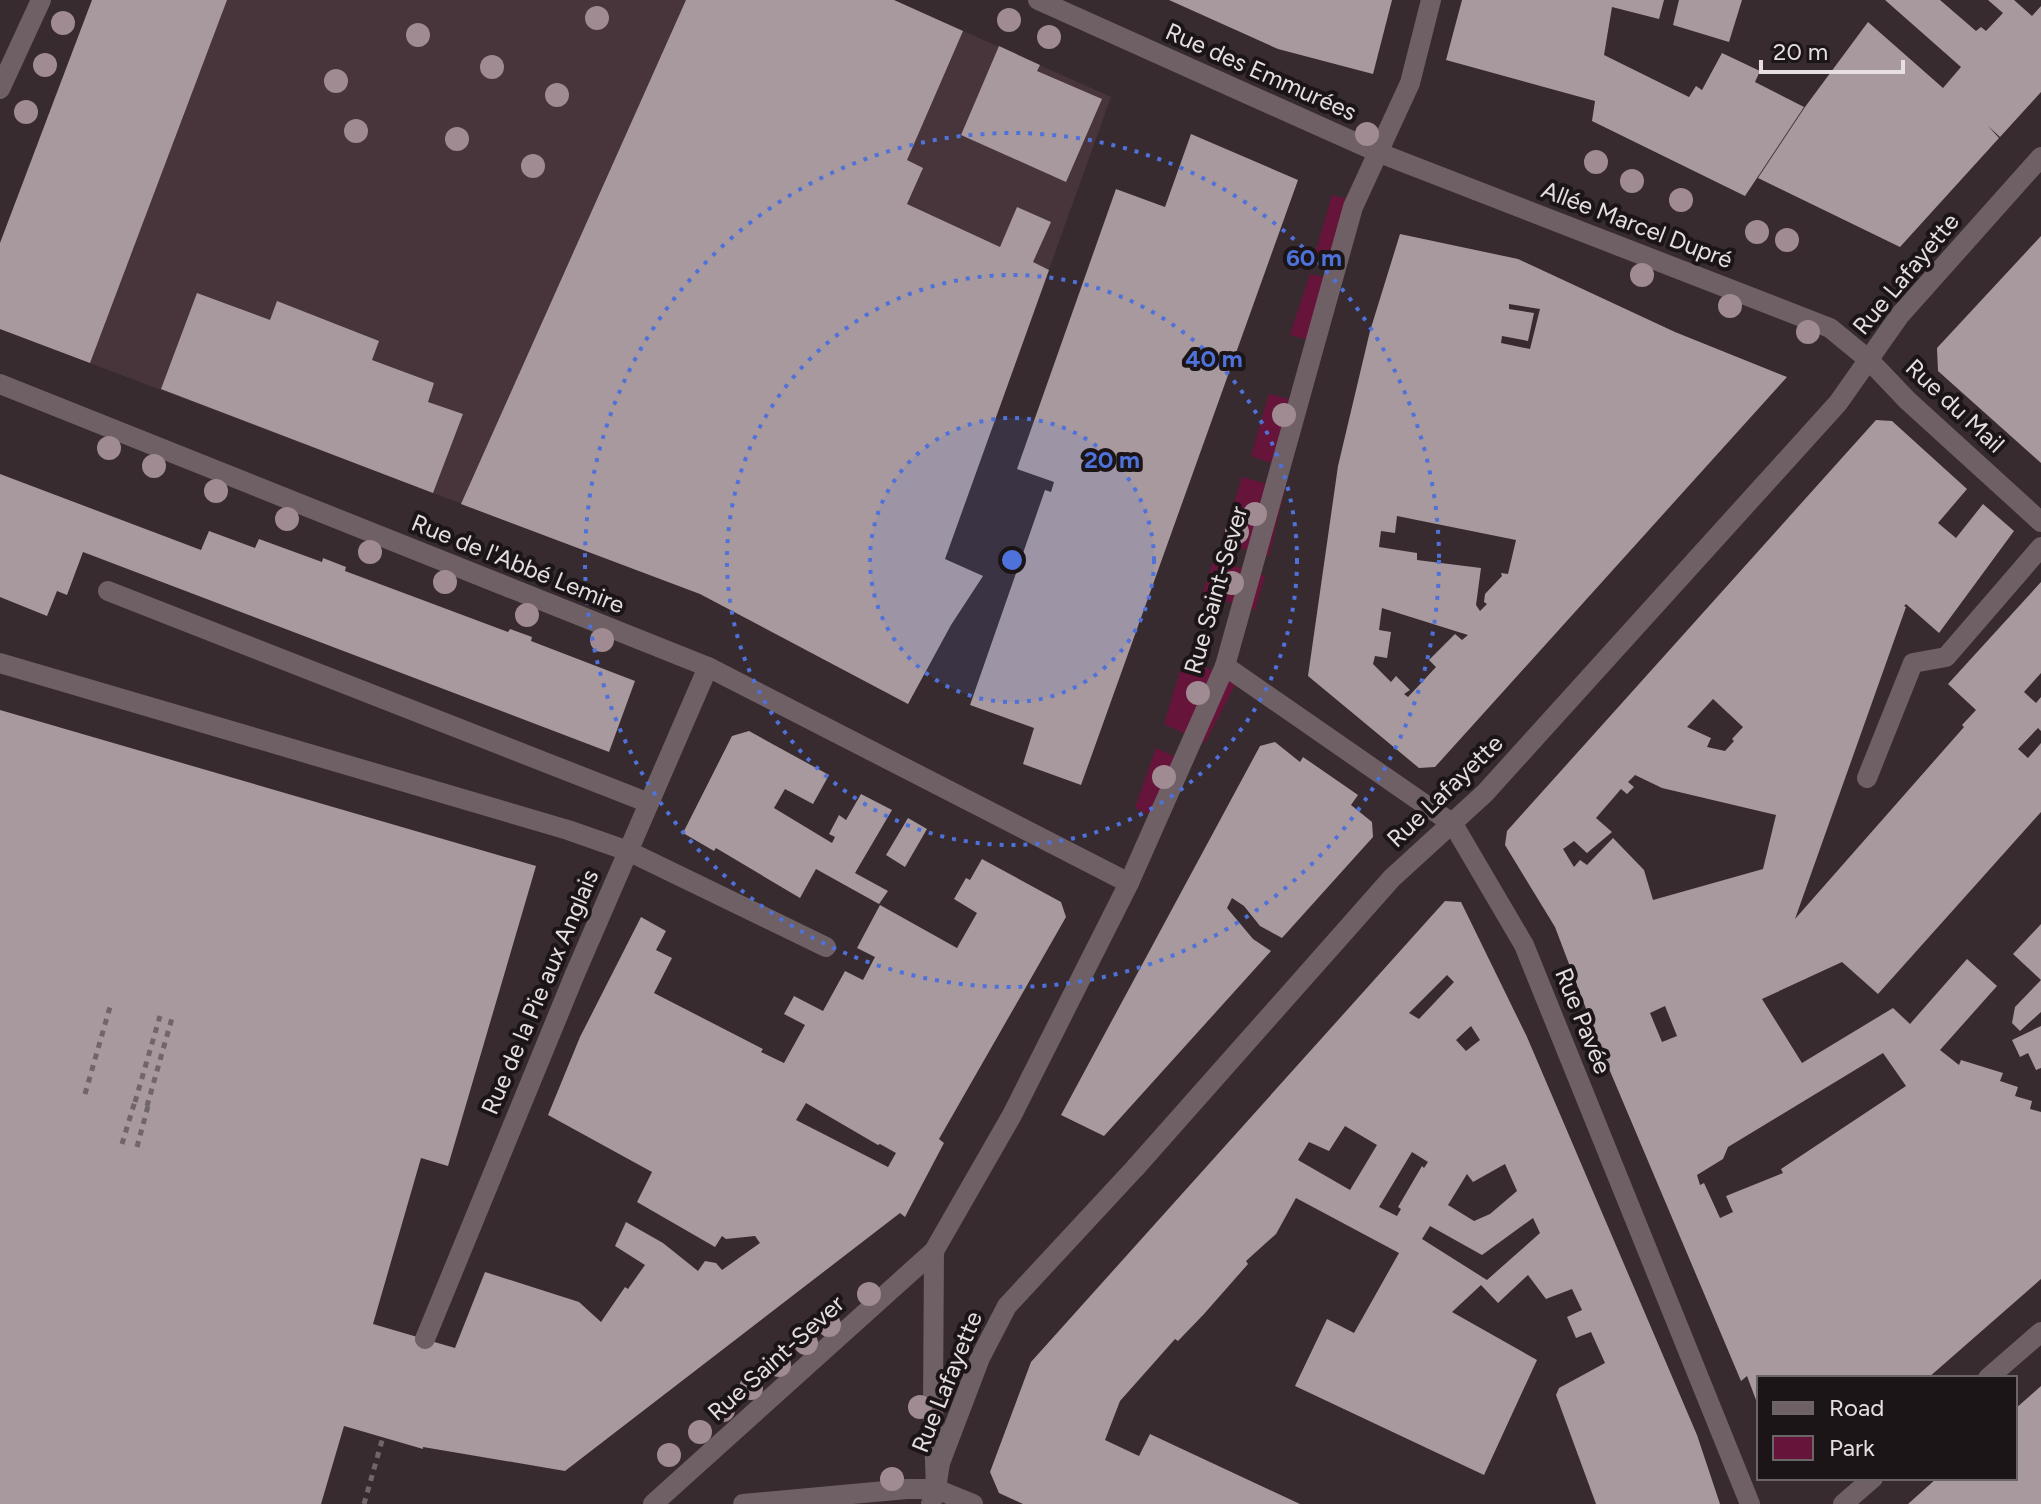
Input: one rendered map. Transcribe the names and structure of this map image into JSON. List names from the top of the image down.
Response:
{
  "streets": {
    "street": [
      "Rue des Emmurées",
      "Allée Marcel Dupré",
      "Rue Lafayette",
      "Rue du Mail",
      "Rue de l'Abbé Lemire",
      "Rue Saint-Sever",
      "Rue de la Pie aux Anglais",
      "Rue Pavée"
    ]
  },
  "crossings": [
    ["Rue des Emmurées", "Allée Marcel Dupré"],
    ["Rue des Emmurées", "Rue Saint-Sever"],
    ["Allée Marcel Dupré", "Rue Lafayette"],
    ["Allée Marcel Dupré", "Rue du Mail"],
    ["Allée Marcel Dupré", "Rue Saint-Sever"],
    ["Rue Lafayette", "Rue du Mail"],
    ["Rue Lafayette", "Rue Saint-Sever"],
    ["Rue Lafayette", "Rue Pavée"],
    ["Rue de l'Abbé Lemire", "Rue Saint-Sever"],
    ["Rue de l'Abbé Lemire", "Rue de la Pie aux Anglais"],
    ["Rue Saint-Sever", "Rue Pavée"]
  ],
  "legend": ["Road", "Park"],
  "scale_bar": "20 m",
  "rings": ["60 m", "40 m", "20 m"]
}
